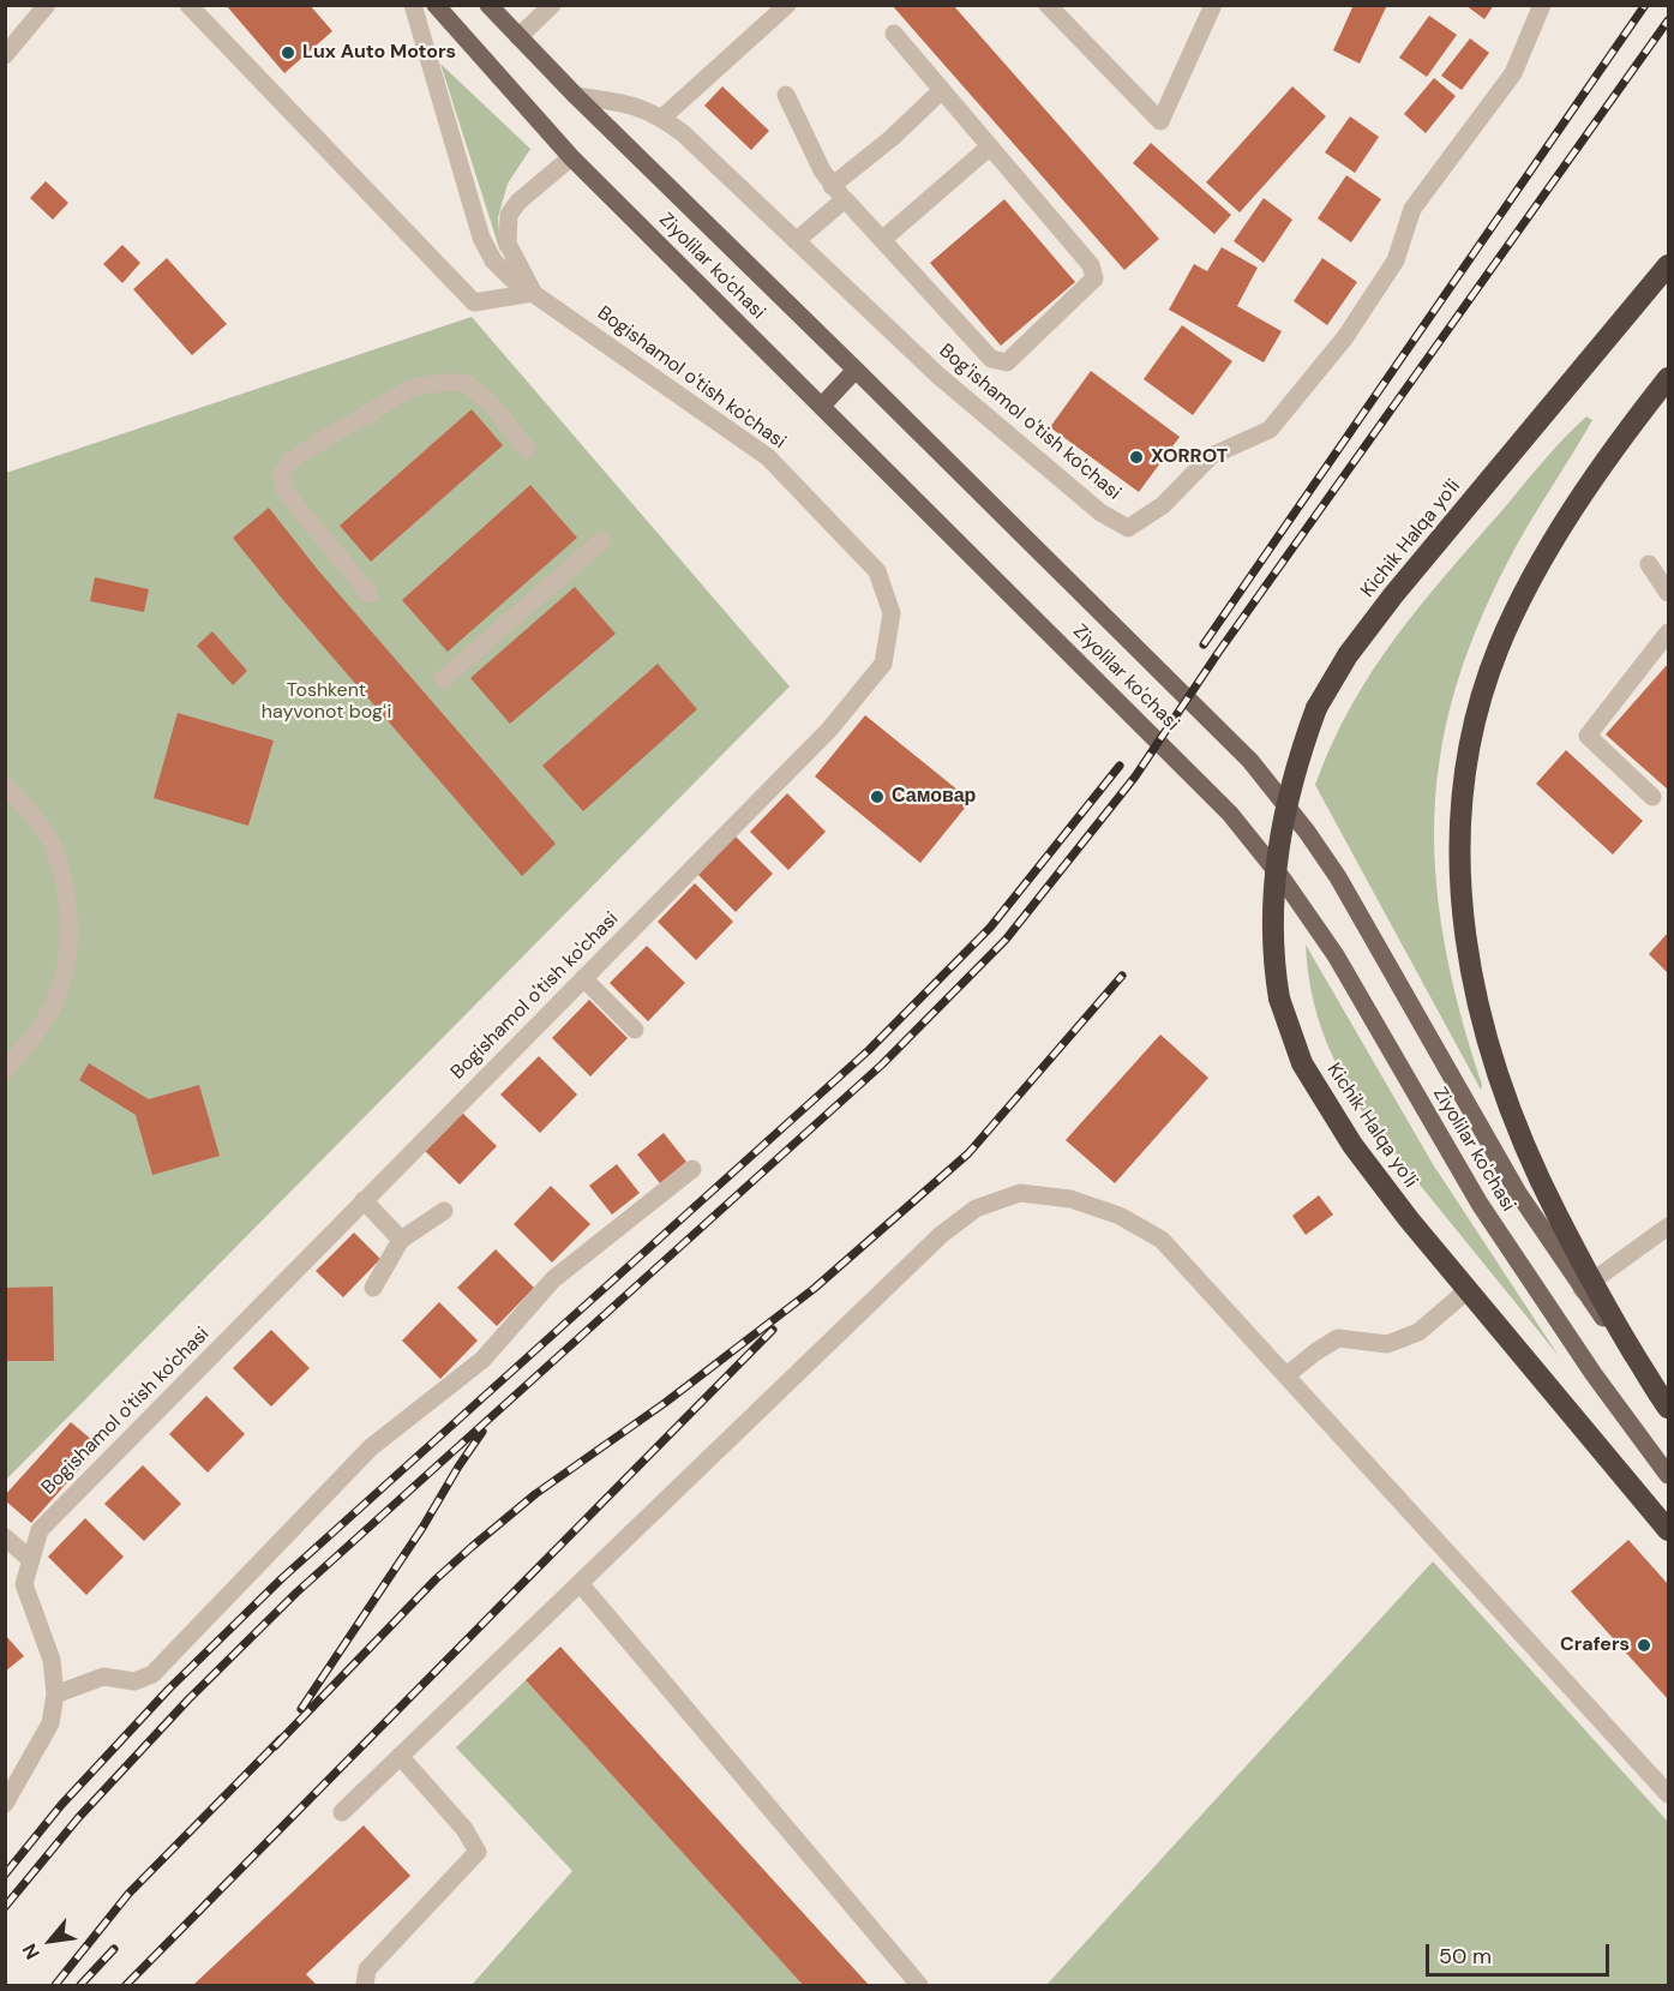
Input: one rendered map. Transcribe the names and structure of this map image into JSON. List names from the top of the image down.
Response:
{
  "streets": {
    "highway": ["Kichik Halqa yo'li"],
    "main road": ["Ziyolilar ko'chasi"],
    "street": ["Bogishamol o'tish ko'chasi", "Bog'ishamol o'tish ko'chasi"]
  },
  "crossings": [
    ["Ziyolilar ko'chasi", "Bogishamol o'tish ko'chasi"],
    ["Ziyolilar ko'chasi", "Bog'ishamol o'tish ko'chasi"]
  ],
  "parks": ["Toshkent hayvonot bogʻi"],
  "places": [
    "Lux Auto Motors",
    "XORROT",
    "Самовар",
    "Crafers"
  ],
  "scale_bar": "50 m",
  "north": "bottom left"
}
